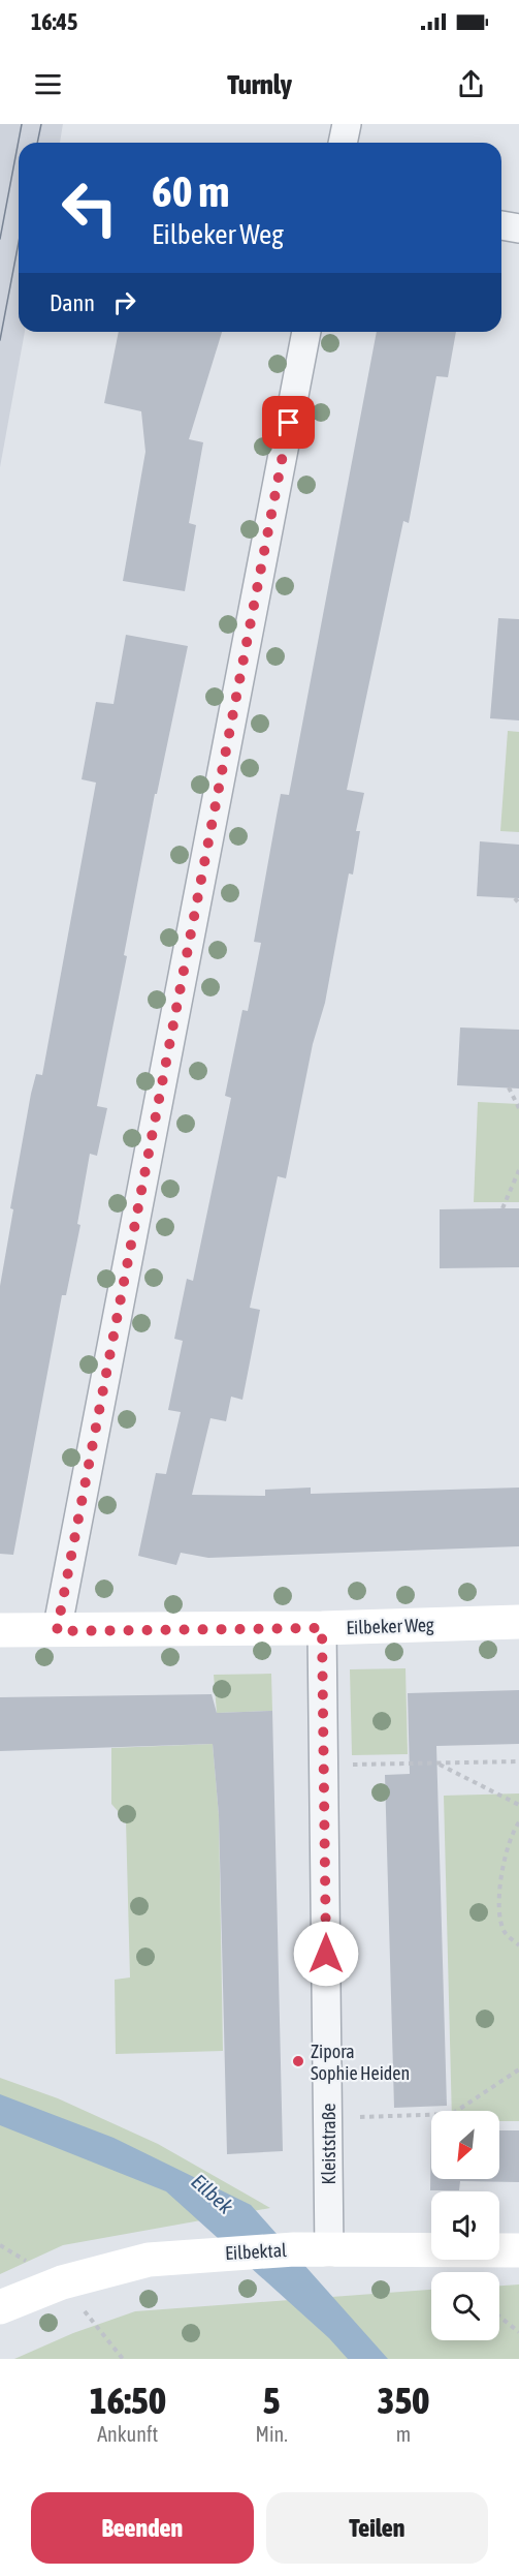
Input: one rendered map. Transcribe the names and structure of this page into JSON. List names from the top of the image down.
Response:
{
  "streets": {
    "street": ["Eilbeker Weg", "Kleiststraße", "Eilbektal"]
  },
  "crossings": [
    ["Eilbeker Weg", "Kleiststraße"],
    ["Kleiststraße", "Eilbektal"]
  ],
  "water": ["Eilbek"],
  "places": ["Zipora Sophie Heiden"],
  "north": "bottom left",
  "page": {
    "status": "16:45",
    "header": "Turnly",
    "turn": ["60 m", "Eilbeker Weg"],
    "then": "Dann",
    "eta": [
      "16:50",
      "Ankunft",
      "5",
      "Min.",
      "350",
      "m"
    ],
    "buttons": ["Beenden", "Teilen"]
  }
}
